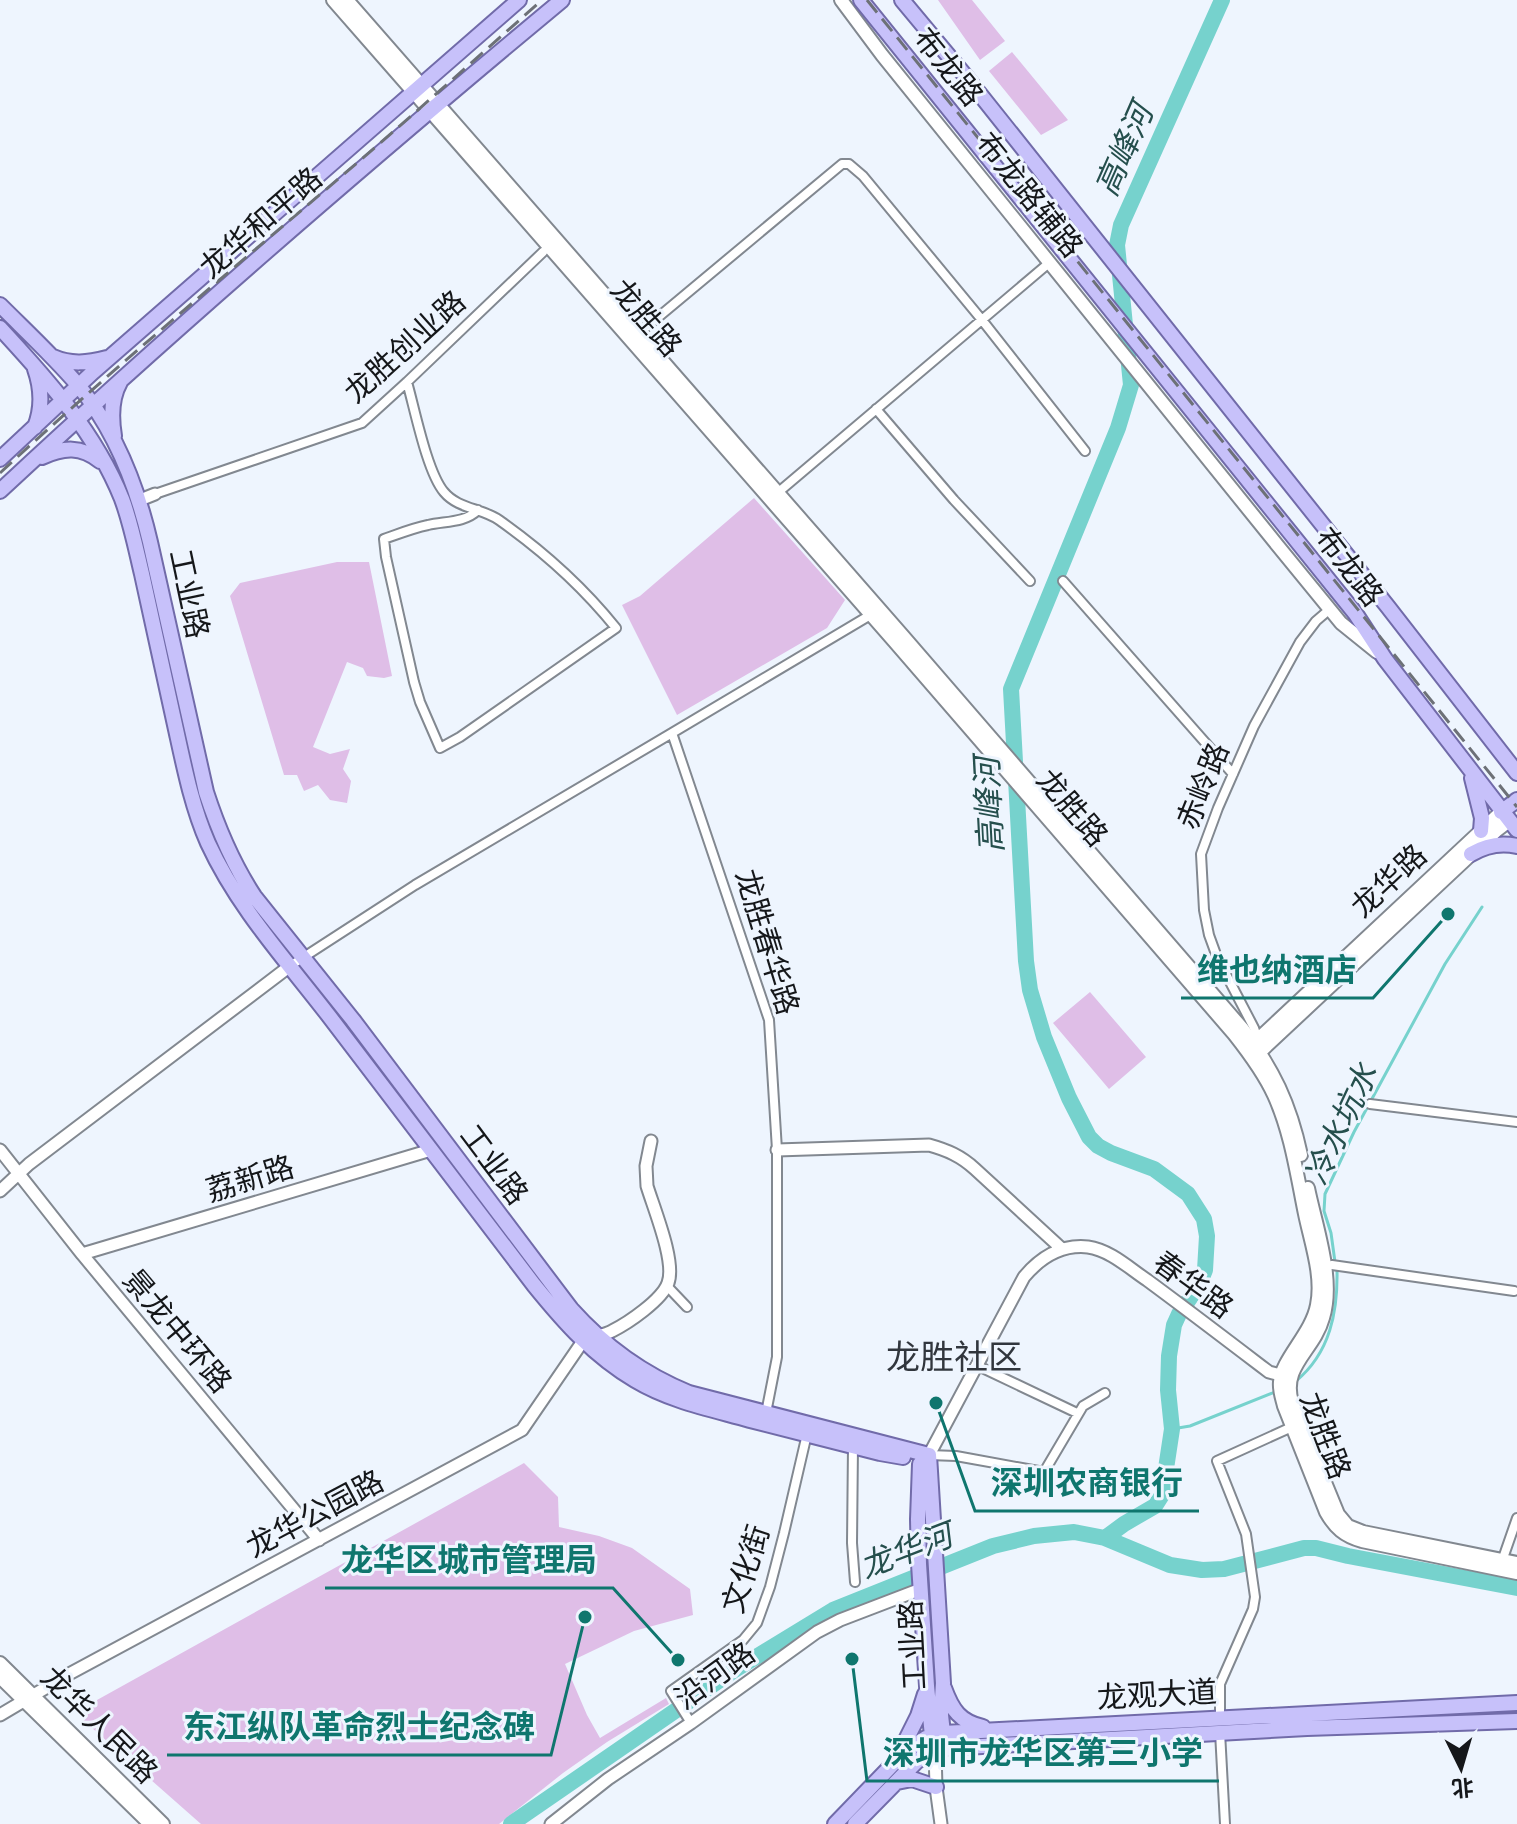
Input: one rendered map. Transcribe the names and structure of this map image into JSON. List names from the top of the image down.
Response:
{
  "streets": {
    "main road": [
      "布龙路",
      "布龙路辅路",
      "龙华和平路",
      "龙胜路",
      "工业路",
      "龙华路",
      "龙观大道",
      "龙华人民路"
    ],
    "street": [
      "龙胜创业路",
      "赤岭路",
      "龙胜春华路",
      "荔新路",
      "春华路",
      "景龙中环路",
      "龙华公园路",
      "文化街",
      "沿河路"
    ]
  },
  "crossings": [
    ["布龙路", "龙华路"],
    ["布龙路辅路", "赤岭路"],
    ["龙华和平路", "龙胜路"],
    ["龙华和平路", "工业路"],
    ["龙胜路", "龙胜创业路"],
    ["龙胜路", "赤岭路"],
    ["龙胜路", "龙华路"],
    ["龙胜路", "春华路"],
    ["龙胜创业路", "工业路"],
    ["工业路", "龙胜春华路"],
    ["工业路", "荔新路"],
    ["工业路", "龙华公园路"],
    ["工业路", "文化街"],
    ["工业路", "沿河路"],
    ["工业路", "龙观大道"],
    ["赤岭路", "龙华路"],
    ["荔新路", "景龙中环路"],
    ["景龙中环路", "龙华公园路"],
    ["龙华公园路", "龙华人民路"],
    ["文化街", "沿河路"]
  ],
  "districts": ["龙胜社区"],
  "water": ["高峰河", "冷水坑水", "龙华河"],
  "places": [
    "维也纳酒店",
    "深圳农商银行",
    "东江纵队革命烈士纪念碑",
    "深圳市龙华区第三小学",
    "龙华区城市管理局"
  ],
  "north": "bottom"
}
